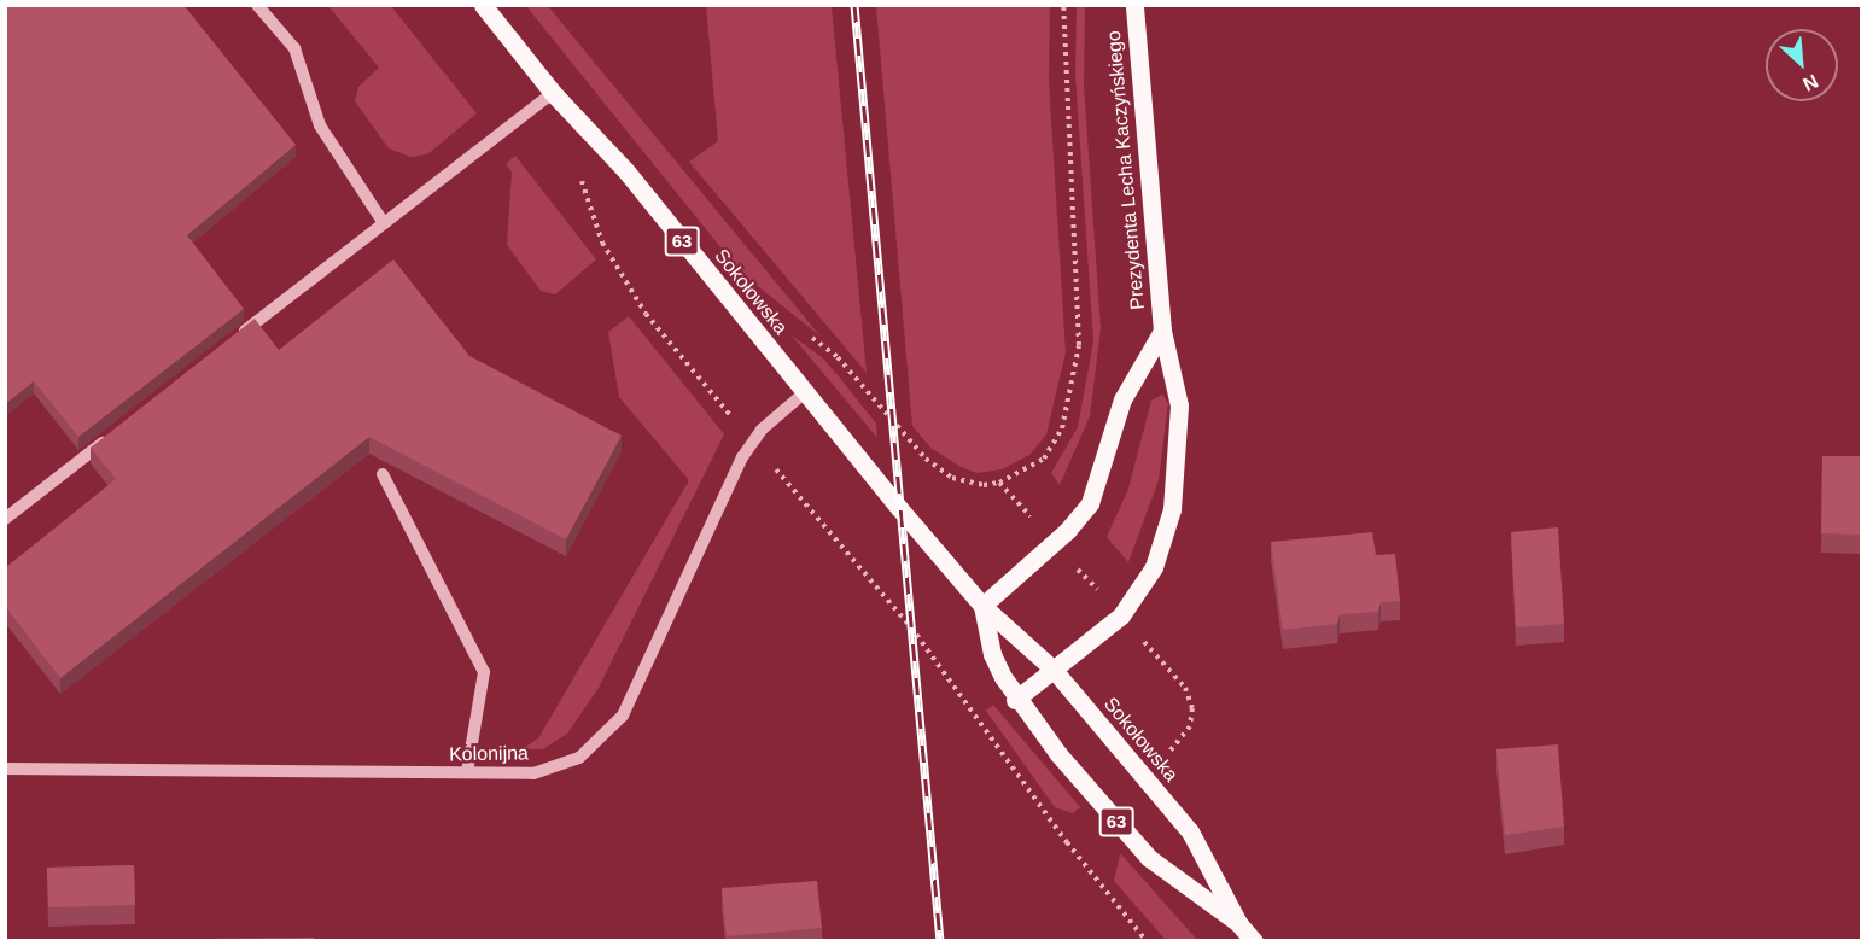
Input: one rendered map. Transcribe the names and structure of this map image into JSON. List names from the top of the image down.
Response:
{
  "streets": {
    "main road": ["Prezydenta Lecha Kaczyńskiego", "63", "Sokołowska"],
    "street": ["Kolonijna"]
  },
  "crossings": [
    ["Prezydenta Lecha Kaczyńskiego", "Sokołowska"],
    ["Sokołowska", "Kolonijna"]
  ],
  "north": "bottom right"
}
